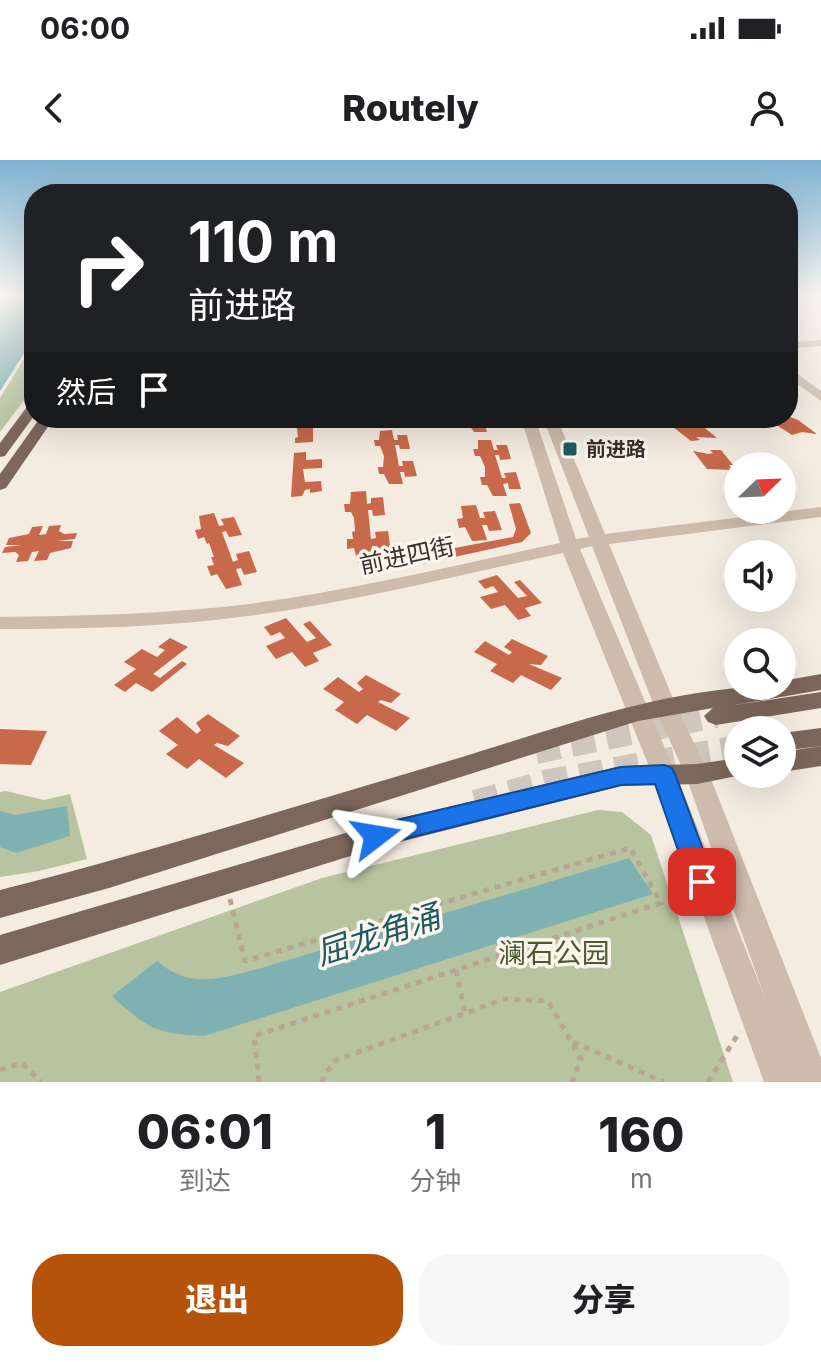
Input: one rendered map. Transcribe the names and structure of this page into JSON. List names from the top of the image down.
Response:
{
  "streets": {
    "street": ["前进四街"]
  },
  "water": ["屈龙角涌"],
  "parks": ["澜石公园"],
  "places": {
    "transit": ["前进路"]
  },
  "north": "top right",
  "page": {
    "status": "06:00",
    "header": "Routely",
    "turn": ["110 m", "前进路"],
    "then": "然后",
    "eta": [
      "06:01",
      "到达",
      "1",
      "分钟",
      "160",
      "m"
    ],
    "buttons": ["退出", "分享"]
  }
}
